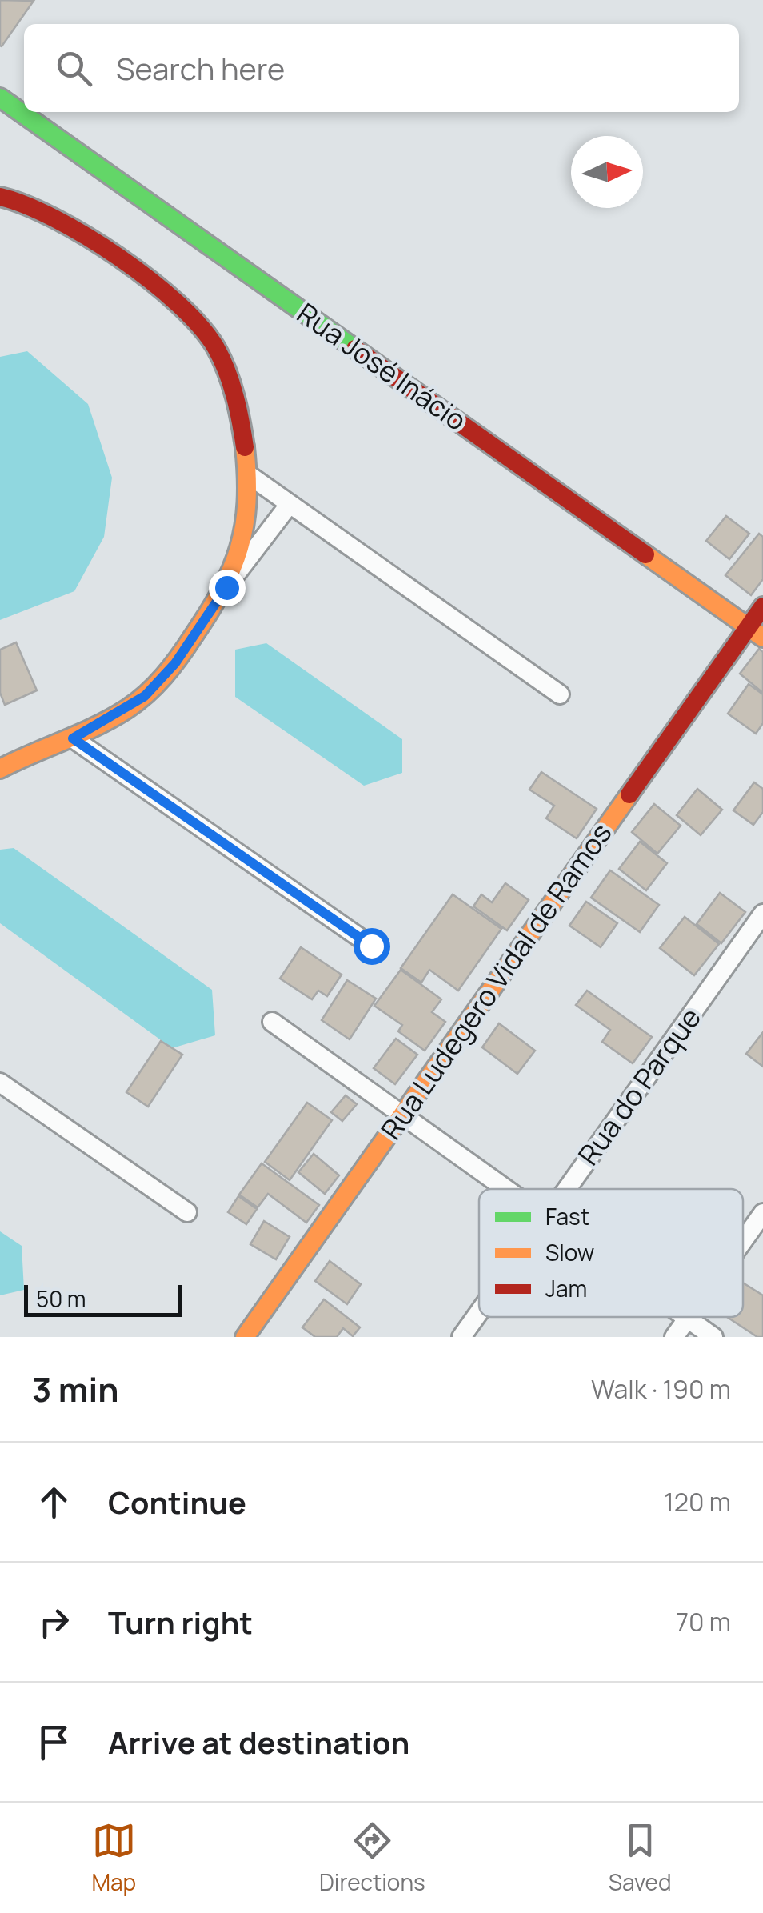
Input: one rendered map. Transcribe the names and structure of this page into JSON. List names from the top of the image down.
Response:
{
  "streets": {
    "street": ["Rua José Inácio", "Rua Ludegero Vidal de Ramos", "Rua do Parque"]
  },
  "crossings": [
    ["Rua José Inácio", "Rua Ludegero Vidal de Ramos"]
  ],
  "legend": ["Fast", "Slow", "Jam"],
  "scale_bar": "50 m",
  "north": "right",
  "page": {
    "search": "Search here",
    "scale": "50 m",
    "heading": ["3 min", "Walk · 190 m"],
    "list": [
      ["Continue", "120 m"],
      ["Turn right", "70 m"],
      "Arrive at destination"
    ],
    "nav": ["Map", "Directions", "Saved"]
  }
}
